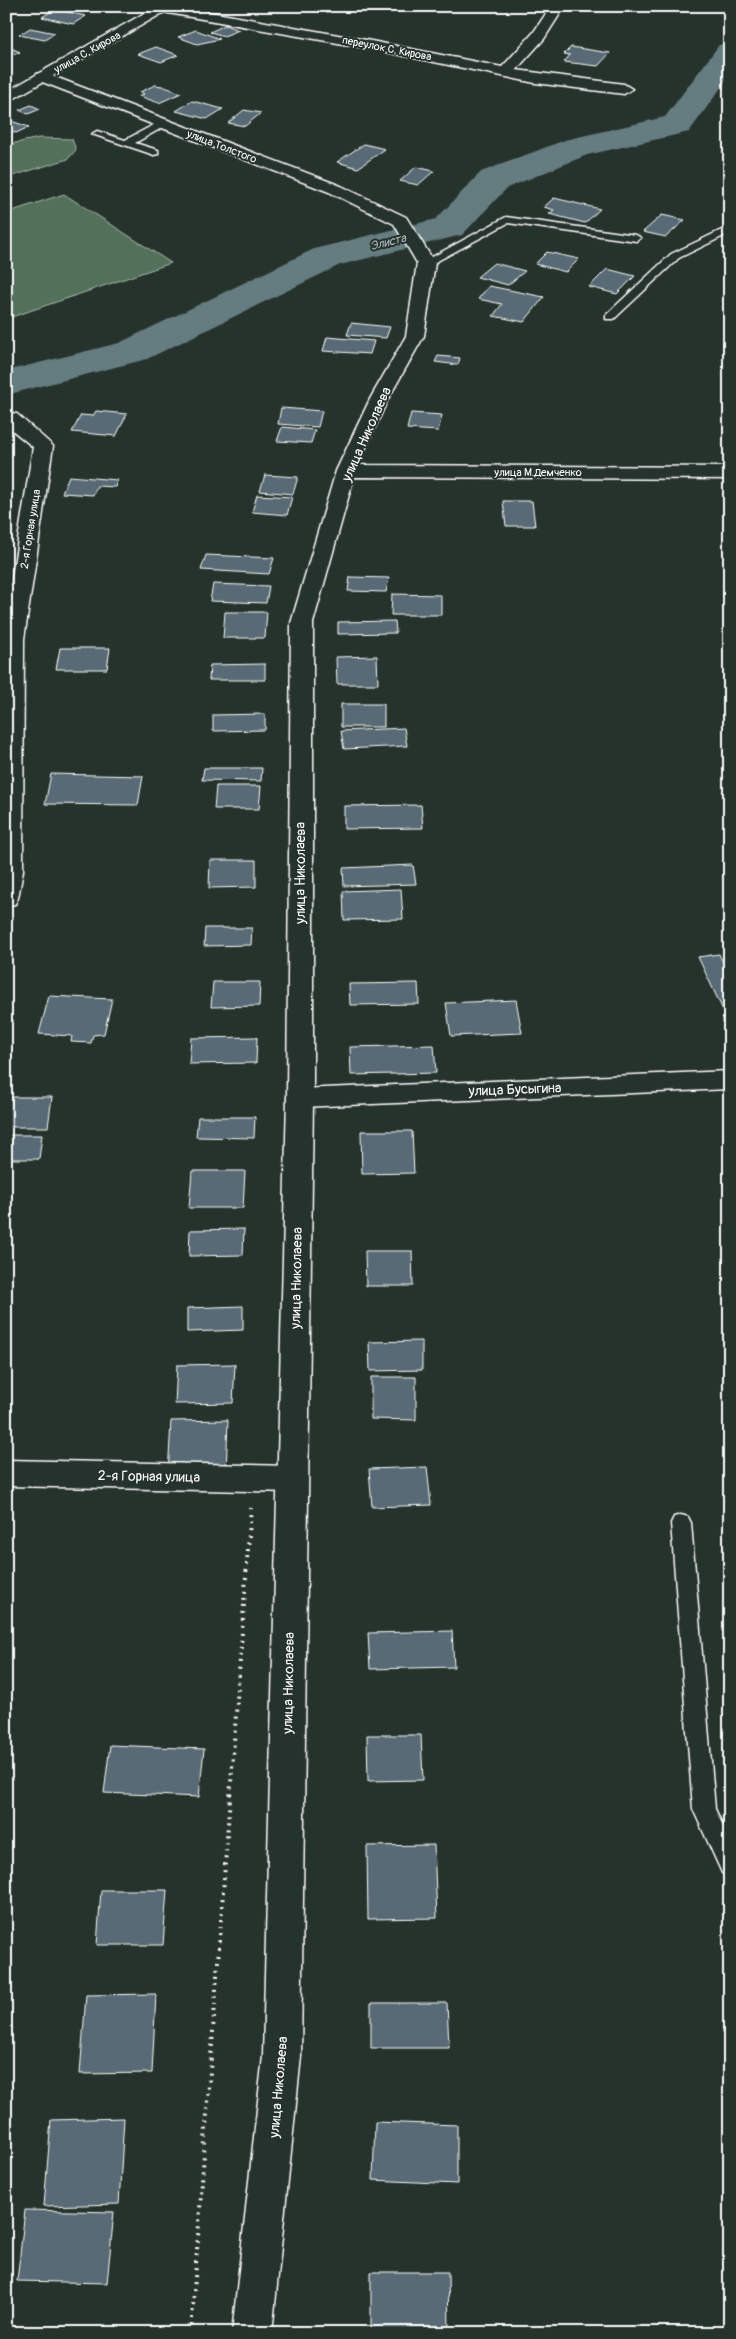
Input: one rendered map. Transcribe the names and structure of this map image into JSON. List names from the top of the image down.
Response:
{
  "streets": {
    "street": [
      "переулок С. Кирова",
      "улица С. Кирова",
      "улица Толстого",
      "улица Николаева",
      "улица М.Демченко",
      "2-я Горная улица",
      "улица Бусыгина"
    ]
  },
  "crossings": [
    ["переулок С. Кирова", "улица С. Кирова"],
    ["улица С. Кирова", "улица Толстого"],
    ["улица Толстого", "улица Николаева"],
    ["улица Николаева", "улица М.Демченко"],
    ["улица Николаева", "2-я Горная улица"],
    ["улица Николаева", "улица Бусыгина"]
  ],
  "water": ["Элиста"]
}
